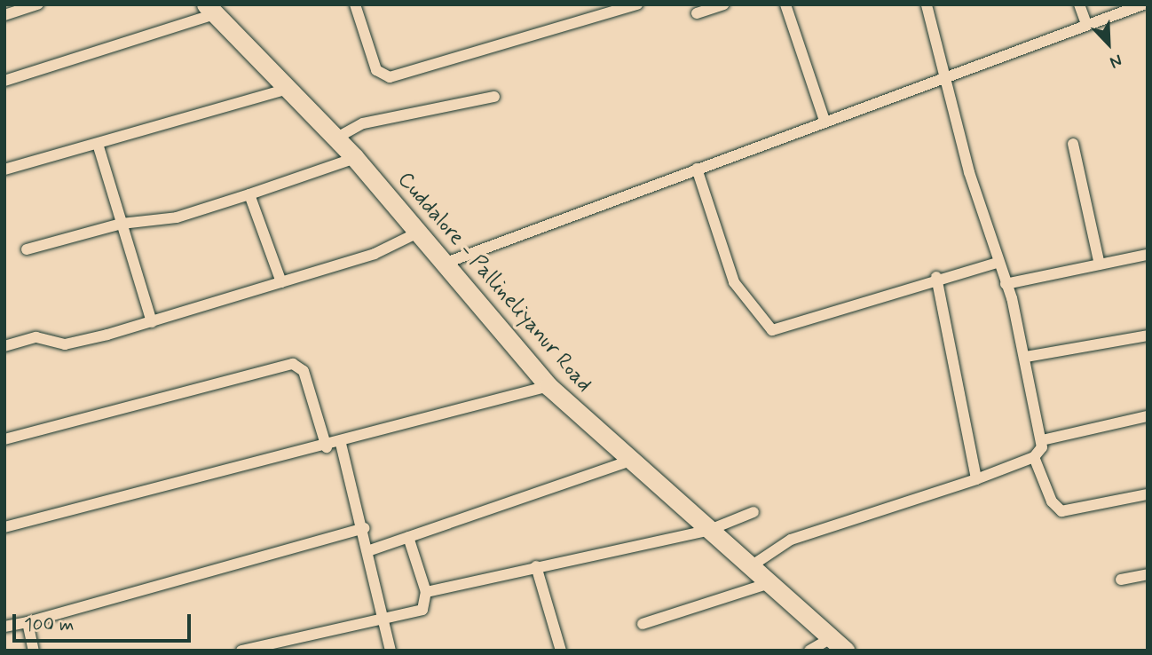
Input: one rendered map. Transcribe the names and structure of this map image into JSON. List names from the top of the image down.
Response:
{
  "streets": {
    "main road": ["Cuddalore - Pallineliyanur Road"]
  },
  "scale_bar": "100 m",
  "north": "bottom right"
}
